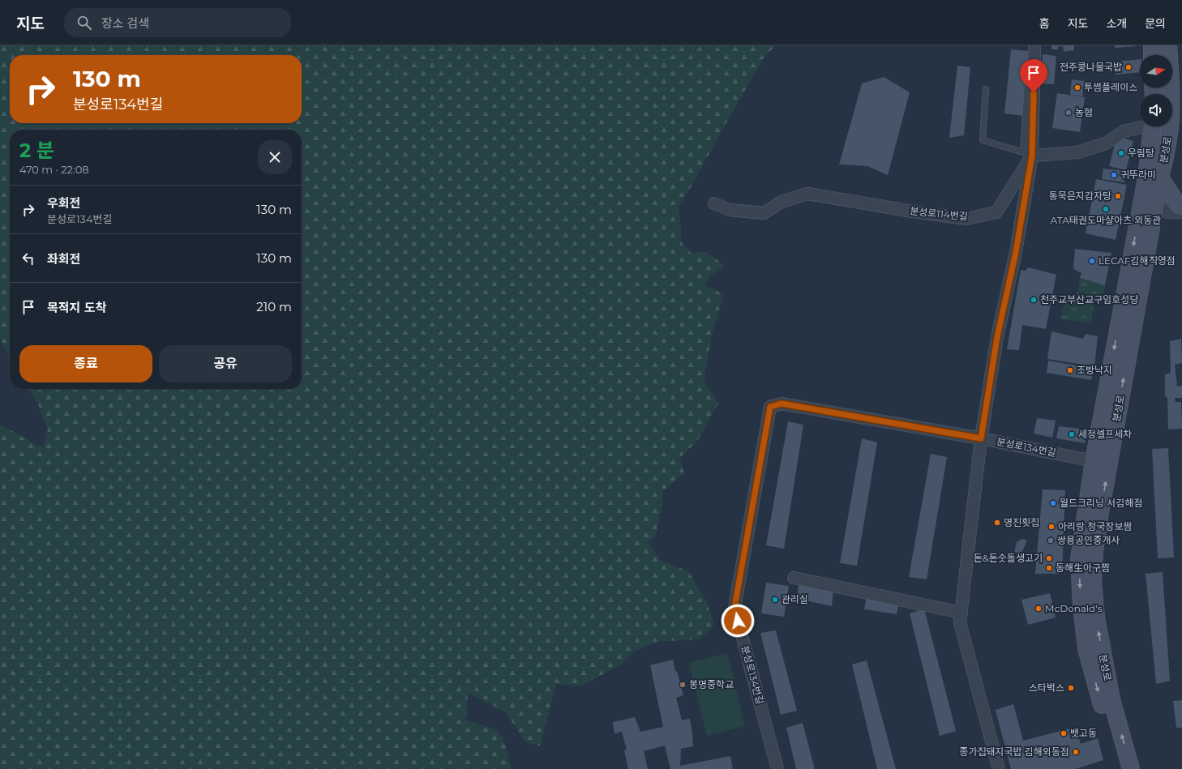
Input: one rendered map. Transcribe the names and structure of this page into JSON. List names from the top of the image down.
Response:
{
  "streets": {
    "main road": ["분성로"],
    "street": ["분성로114번길", "분성로134번길"]
  },
  "crossings": [
    ["분성로", "분성로134번길"]
  ],
  "places": [
    "전주콩나물국밥",
    "투썸플레이스",
    "농협",
    "우림탕",
    "귀뚜라미",
    "통묵은지감자탕",
    "ATA태권도마샬아츠 외동관",
    "LECAF김해직영점",
    "천주교부산교구임호성당",
    "조방낙지",
    "세정셀프세차",
    "월드크리닝 서김해점",
    "명진횟집",
    "아리랑 청국장보쌈",
    "쌍용공인중개사",
    "돈&돈숫돌생고기",
    "동해生아구찜",
    "관리실",
    "McDonald's",
    "봉명중학교",
    "스타벅스",
    "뱃고동",
    "종가집돼지국밥 김해외동점"
  ],
  "north": "right",
  "page": {
    "header": "지도",
    "search": "장소 검색",
    "nav": [
      "홈",
      "지도",
      "소개",
      "문의"
    ],
    "turn": ["130 m", "분성로134번길"],
    "heading": ["2 분", "470 m · 22:08"],
    "list": [
      {
        "name": "우회전",
        "note": "분성로134번길",
        "value": "130 m"
      },
      {
        "name": "좌회전",
        "value": "130 m"
      },
      {
        "name": "목적지 도착",
        "value": "210 m"
      }
    ],
    "buttons": ["종료", "공유"]
  }
}
